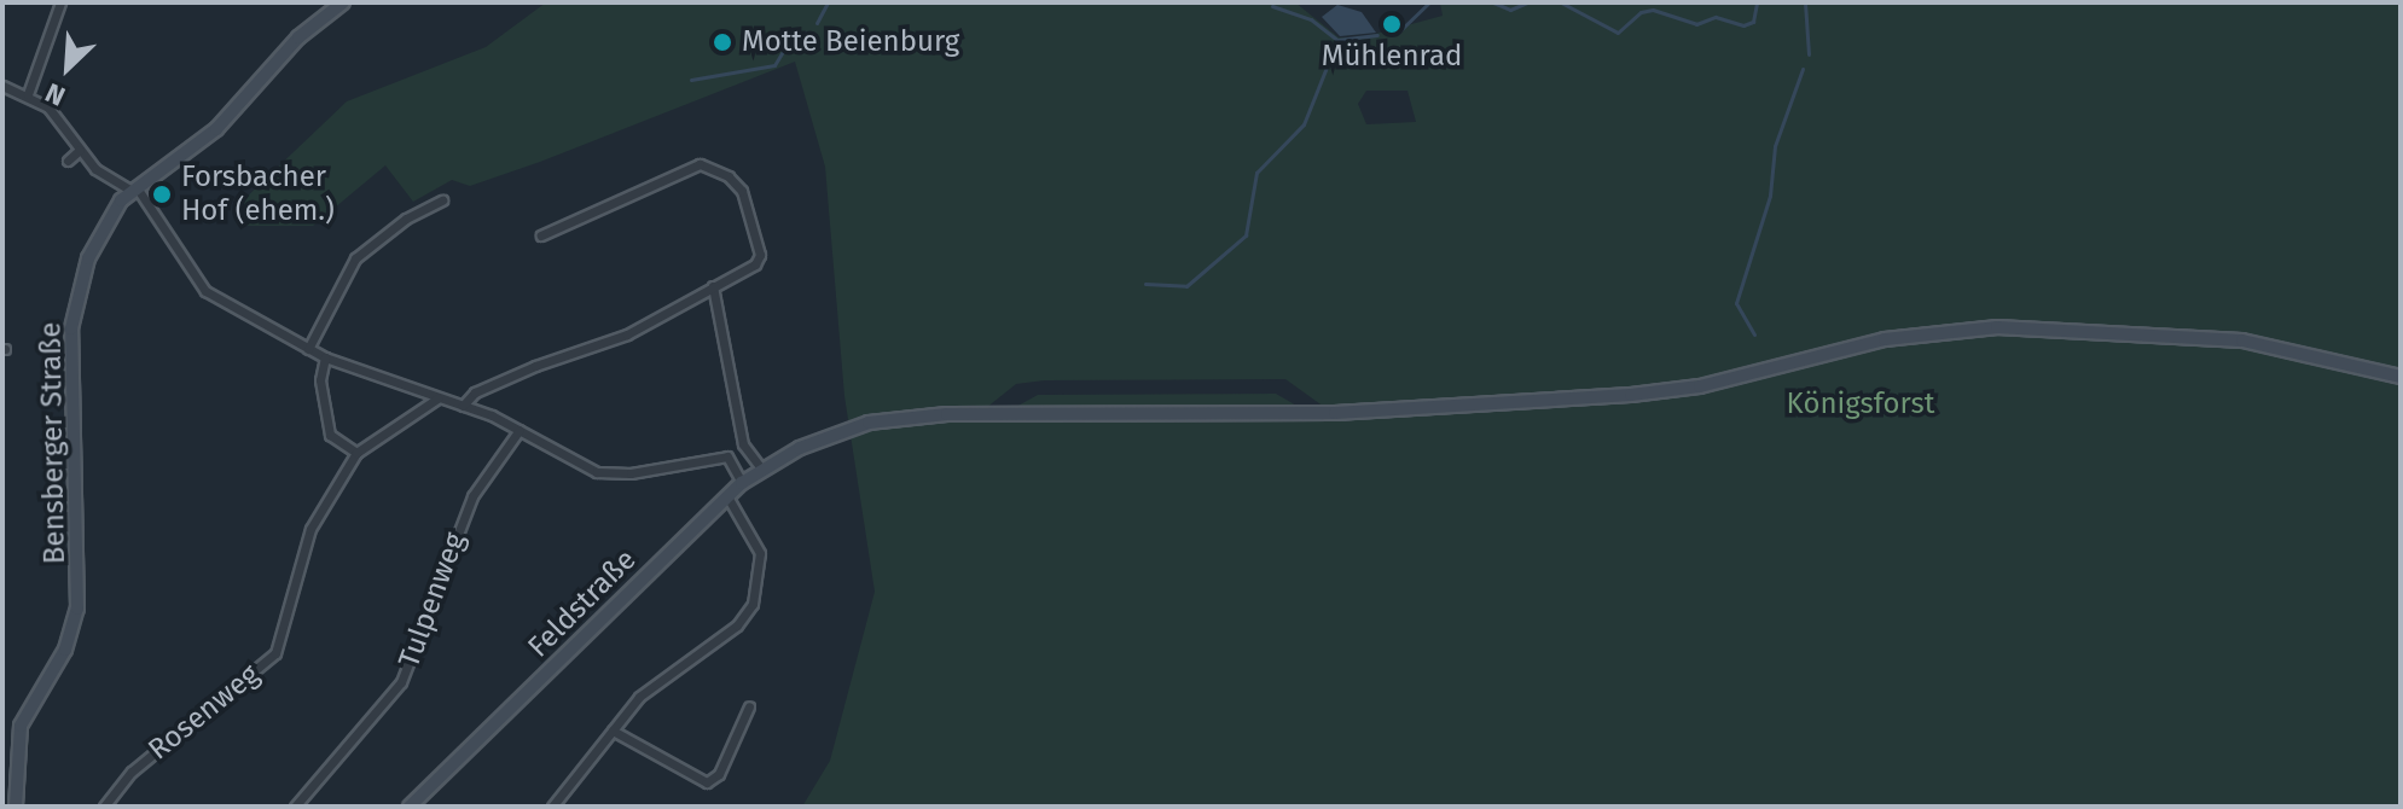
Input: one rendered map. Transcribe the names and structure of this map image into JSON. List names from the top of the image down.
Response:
{
  "streets": {
    "main road": ["Bensberger Straße", "Feldstraße"],
    "street": ["Tulpenweg", "Rosenweg"]
  },
  "parks": ["Königsforst"],
  "places": ["Mühlenrad", "Motte Beienburg", "Forsbacher Hof (ehem.)"],
  "north": "bottom left"
}
